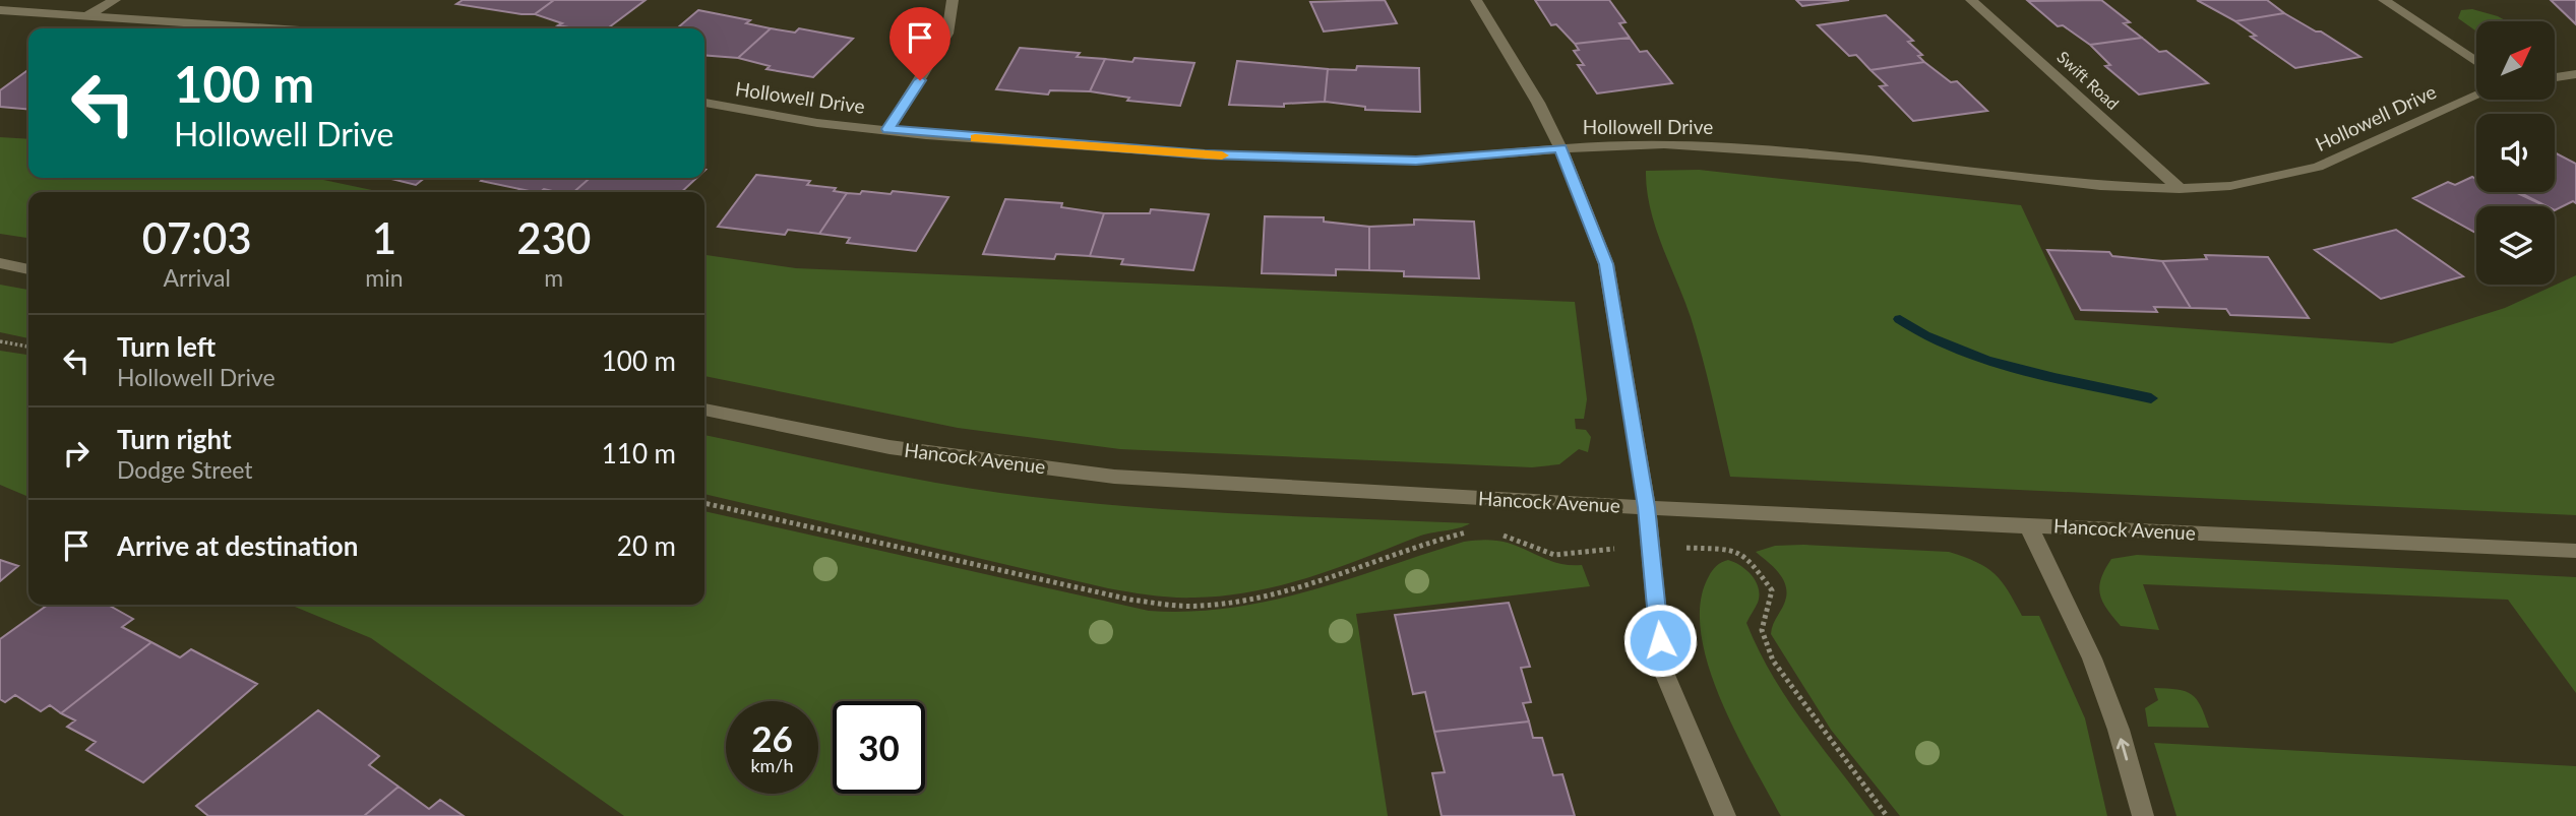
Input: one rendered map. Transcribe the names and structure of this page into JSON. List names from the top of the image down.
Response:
{
  "streets": {
    "street": ["Swift Road", "Hollowell Drive", "Hancock Avenue"]
  },
  "crossings": [
    ["Swift Road", "Hollowell Drive"]
  ],
  "north": "top right",
  "page": {
    "turn": ["100 m", "Hollowell Drive"],
    "eta": [
      "07:03",
      "Arrival",
      "1",
      "min",
      "230",
      "m"
    ],
    "list": [
      {
        "name": "Turn left",
        "note": "Hollowell Drive",
        "value": "100 m"
      },
      {
        "name": "Turn right",
        "note": "Dodge Street",
        "value": "110 m"
      },
      {
        "name": "Arrive at destination",
        "value": "20 m"
      }
    ],
    "speed": "26 km/h",
    "limit": "30"
  }
}
